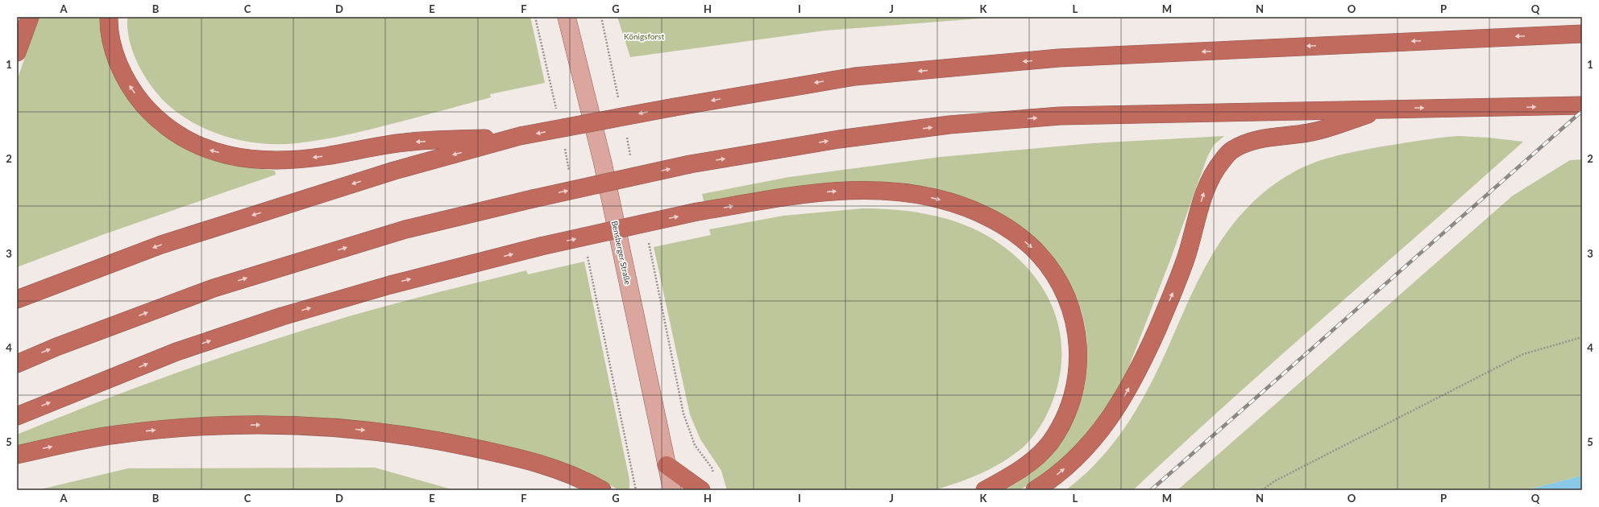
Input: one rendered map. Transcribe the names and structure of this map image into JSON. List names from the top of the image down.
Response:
{
  "streets": {
    "main road": ["Bensberger Straße"]
  },
  "parks": ["Königsforst"],
  "grid": {
    "columns": [
      "A",
      "B",
      "C",
      "D",
      "E",
      "F",
      "G",
      "H",
      "I",
      "J",
      "K",
      "L",
      "M",
      "N",
      "O",
      "P",
      "Q"
    ],
    "rows": [
      "1",
      "2",
      "3",
      "4",
      "5"
    ]
  }
}
